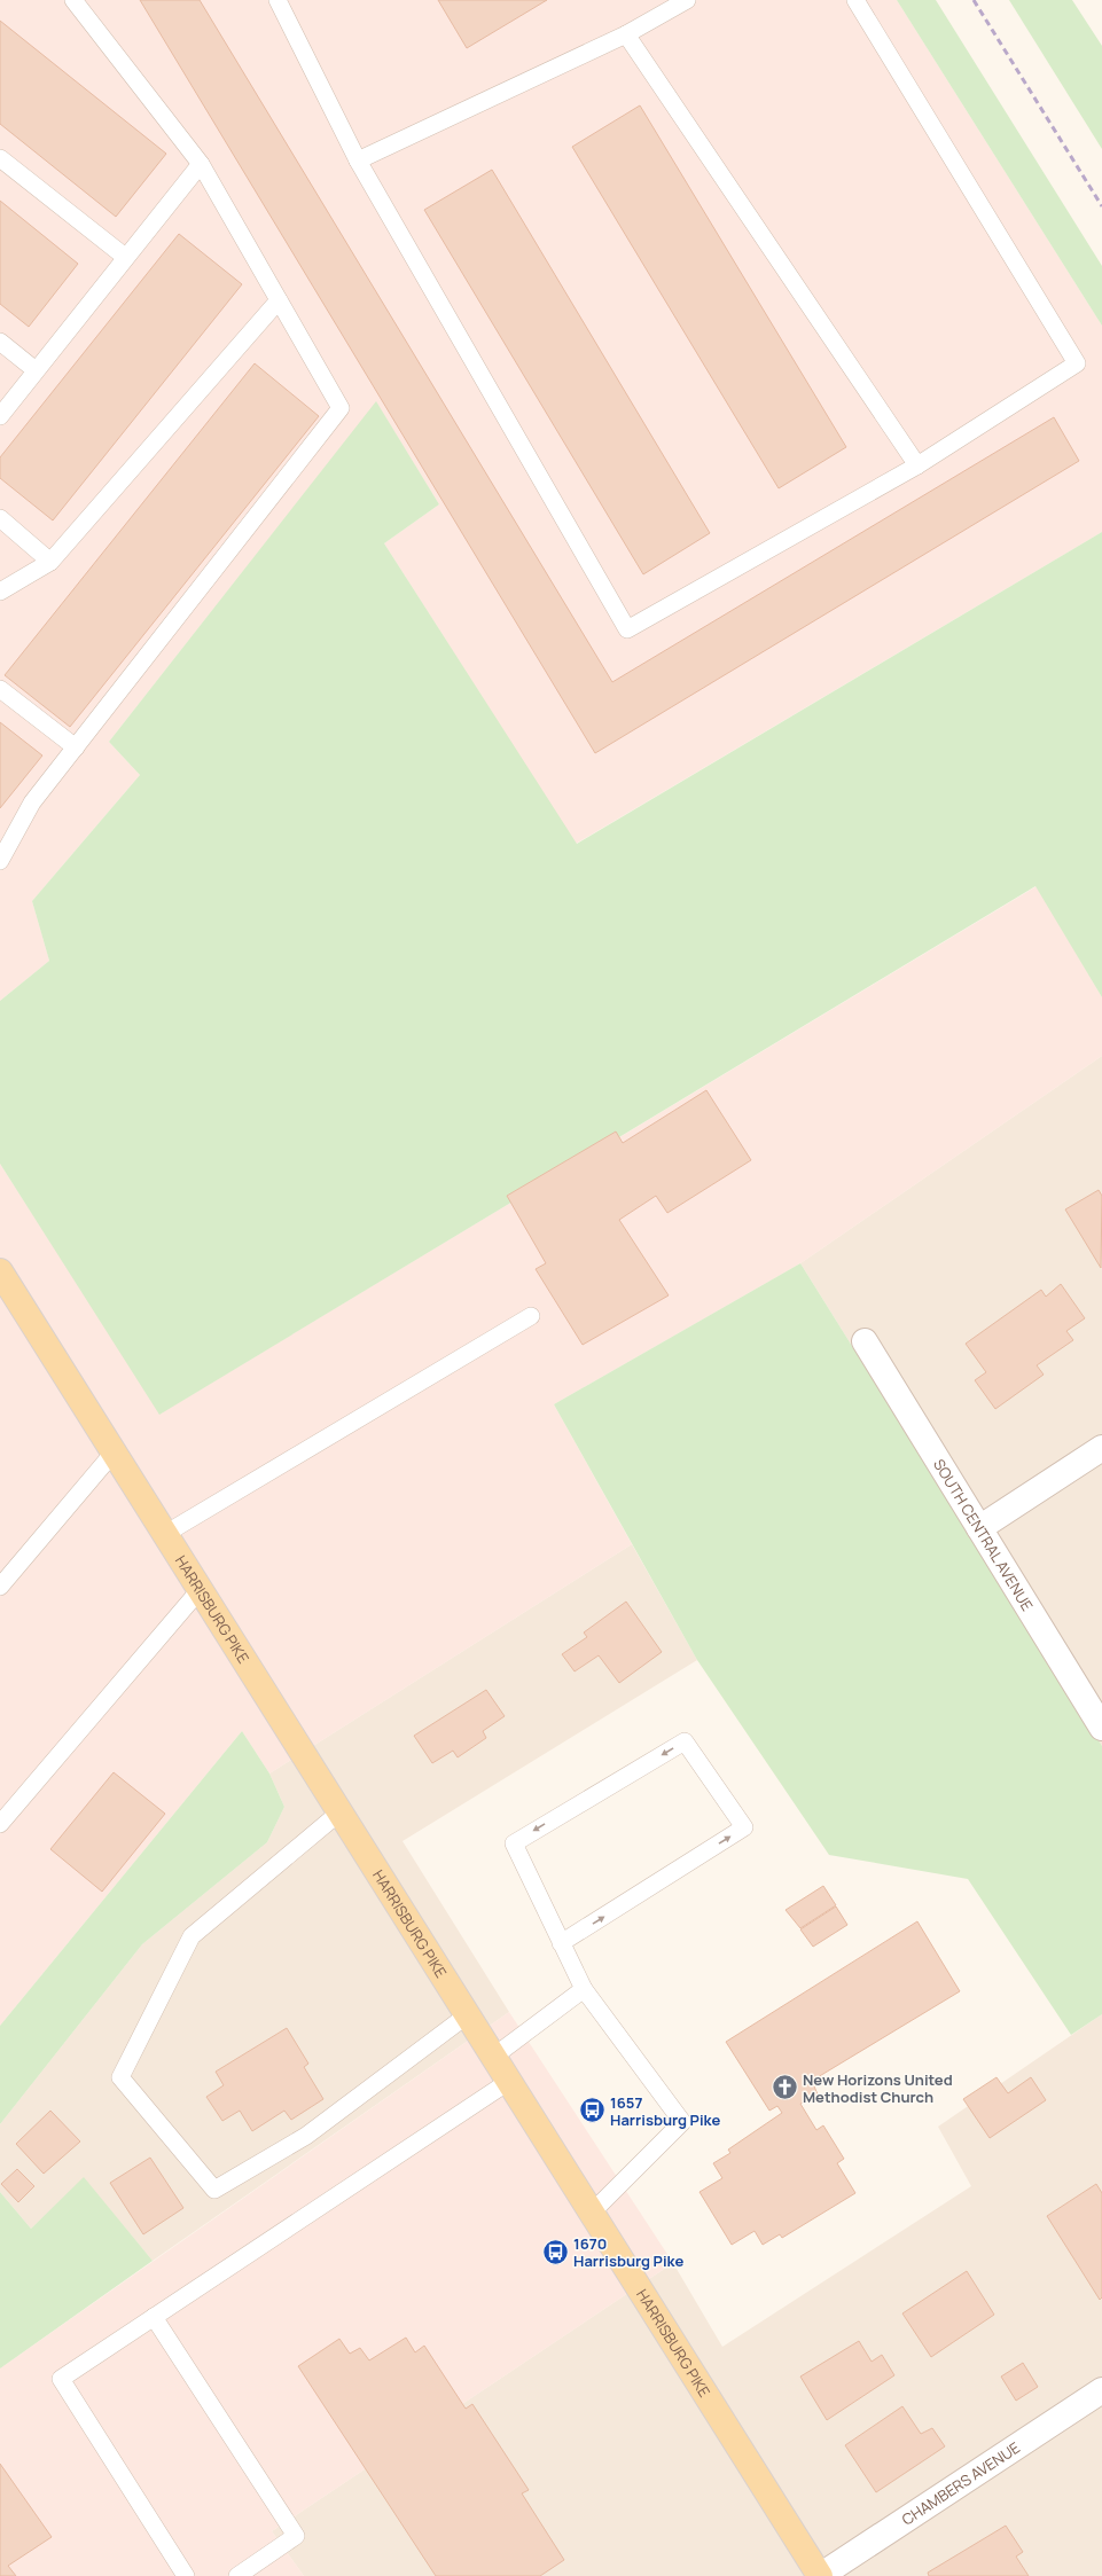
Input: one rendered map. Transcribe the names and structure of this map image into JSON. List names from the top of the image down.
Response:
{
  "streets": {
    "main road": ["HARRISBURG PIKE"],
    "street": ["SOUTH CENTRAL AVENUE", "CHAMBERS AVENUE"]
  },
  "crossings": [
    ["HARRISBURG PIKE", "CHAMBERS AVENUE"]
  ],
  "places": {
    "church": ["New Horizons United Methodist Church"],
    "bus stop": ["1657 Harrisburg Pike", "1670 Harrisburg Pike"]
  }
}
